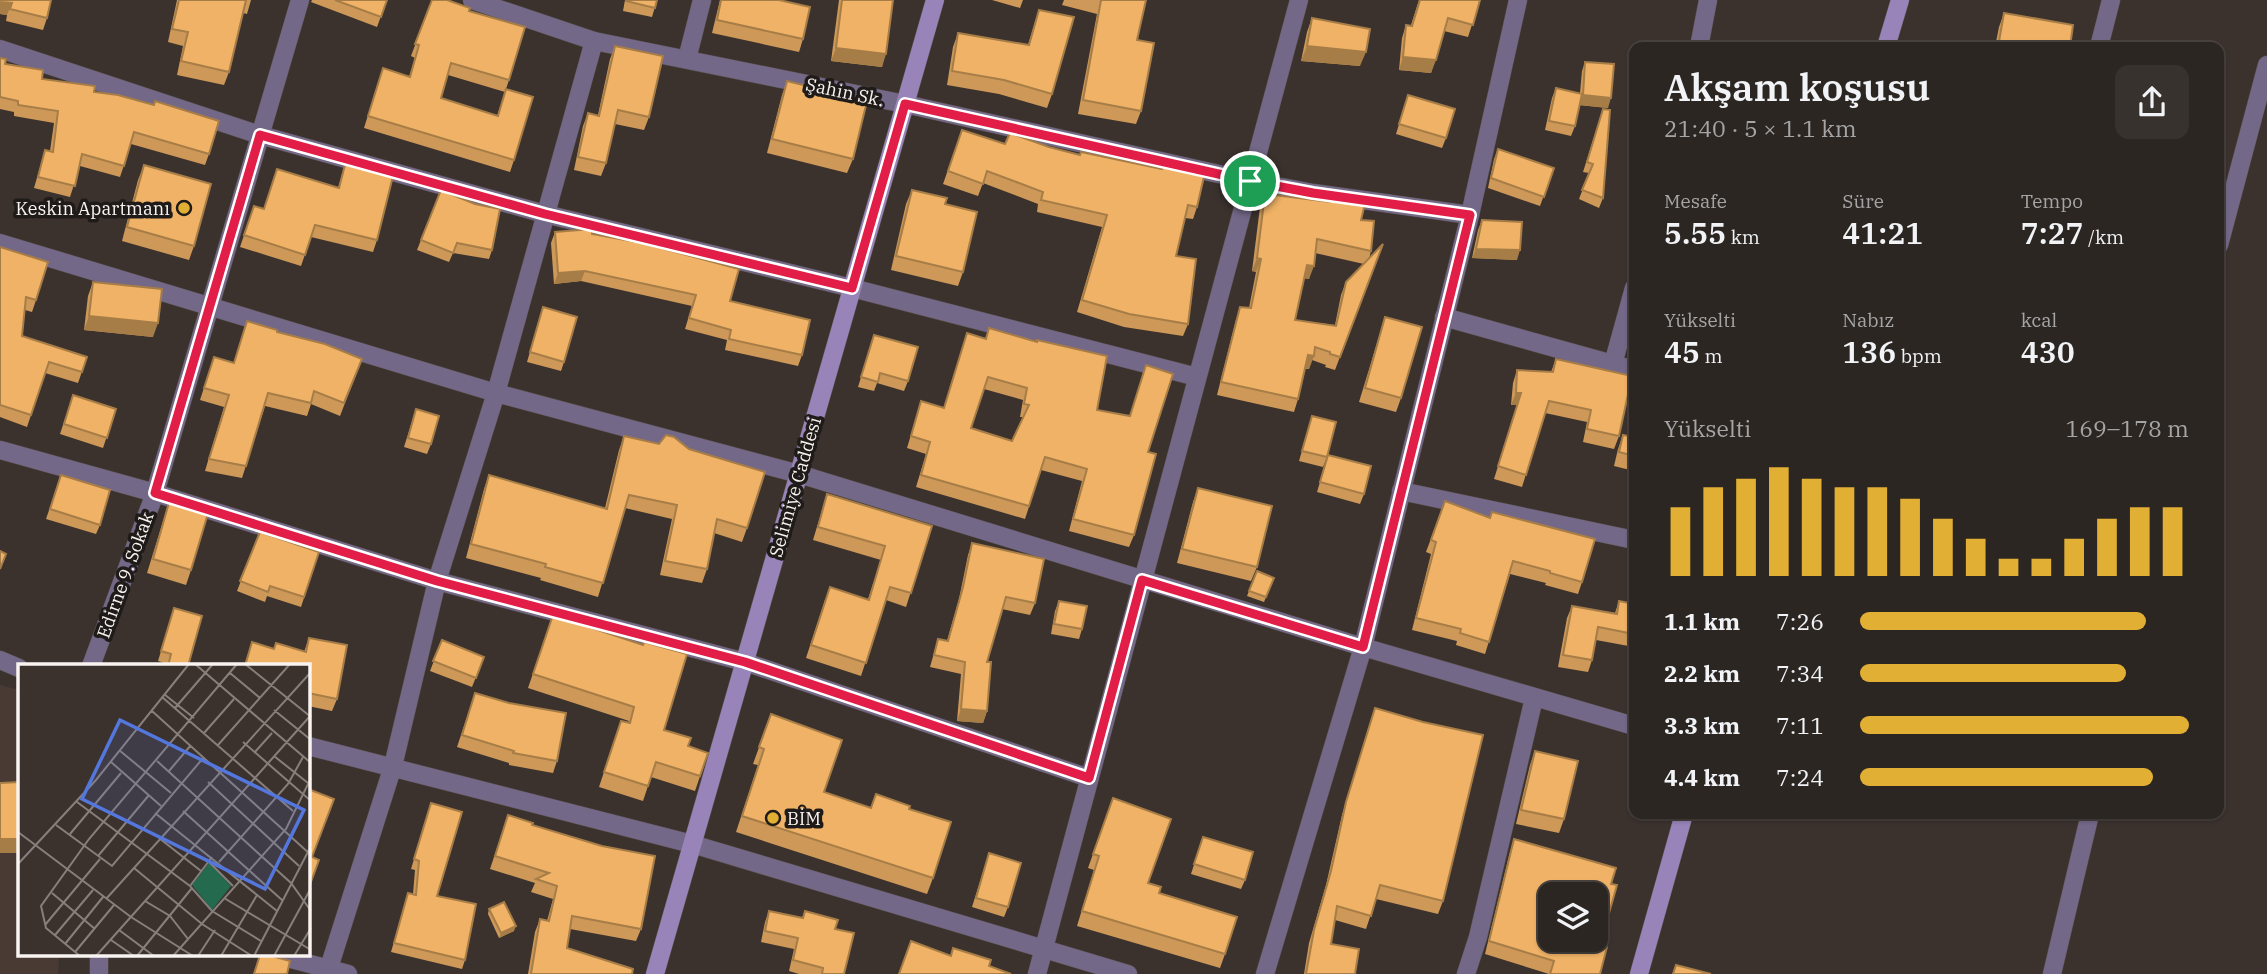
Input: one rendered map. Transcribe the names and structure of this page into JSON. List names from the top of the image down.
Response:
{
  "streets": {
    "street": ["Şahin Sk.", "Selimiye Caddesi", "Edirne 9. Sokak"]
  },
  "crossings": [
    ["Şahin Sk.", "Selimiye Caddesi"]
  ],
  "places": ["Keskin Apartmanı", "BİM"],
  "page": {
    "heading": ["Akşam koşusu", "21:40 · 5 × 1.1 km"],
    "stats": [
      ["Mesafe", "5.55 km"],
      ["Süre", "41:21"],
      ["Tempo", "7:27 /km"],
      ["Yükselti", "45 m"],
      ["Nabız", "136 bpm"],
      ["kcal", "430"]
    ],
    "chart": ["Yükselti", "169–178 m"],
    "list": [
      {
        "name": "1.1 km",
        "note": "7:26"
      },
      {
        "name": "2.2 km",
        "note": "7:34"
      },
      {
        "name": "3.3 km",
        "note": "7:11"
      },
      {
        "name": "4.4 km",
        "note": "7:24"
      }
    ]
  }
}
